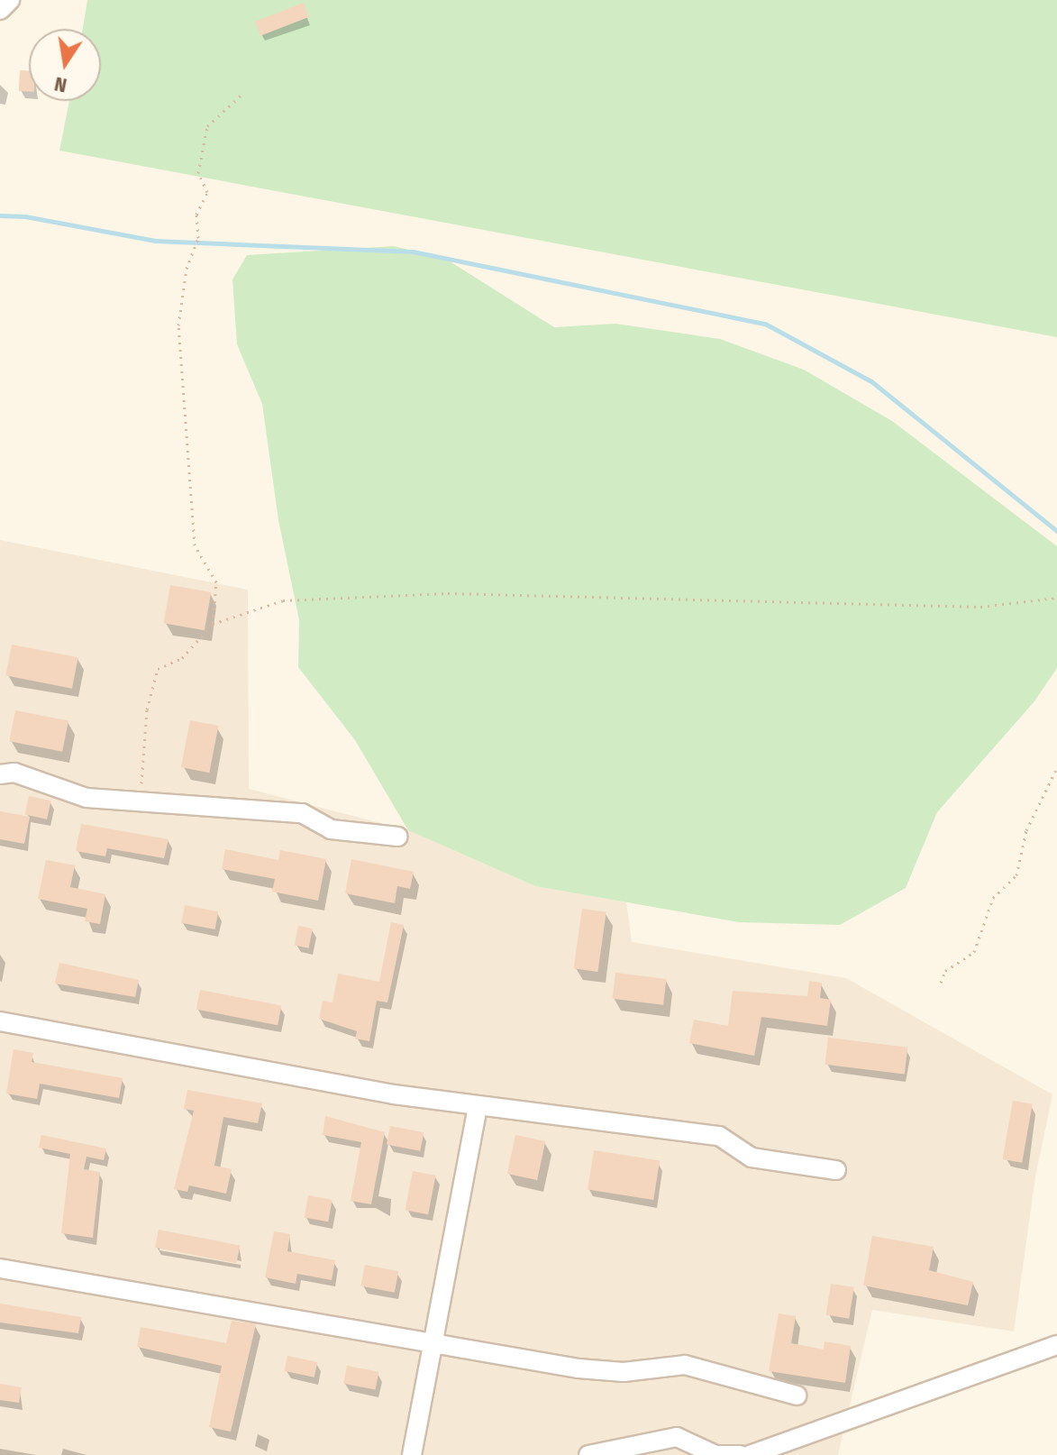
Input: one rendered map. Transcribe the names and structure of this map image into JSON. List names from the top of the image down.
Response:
{
  "north": "bottom"
}
